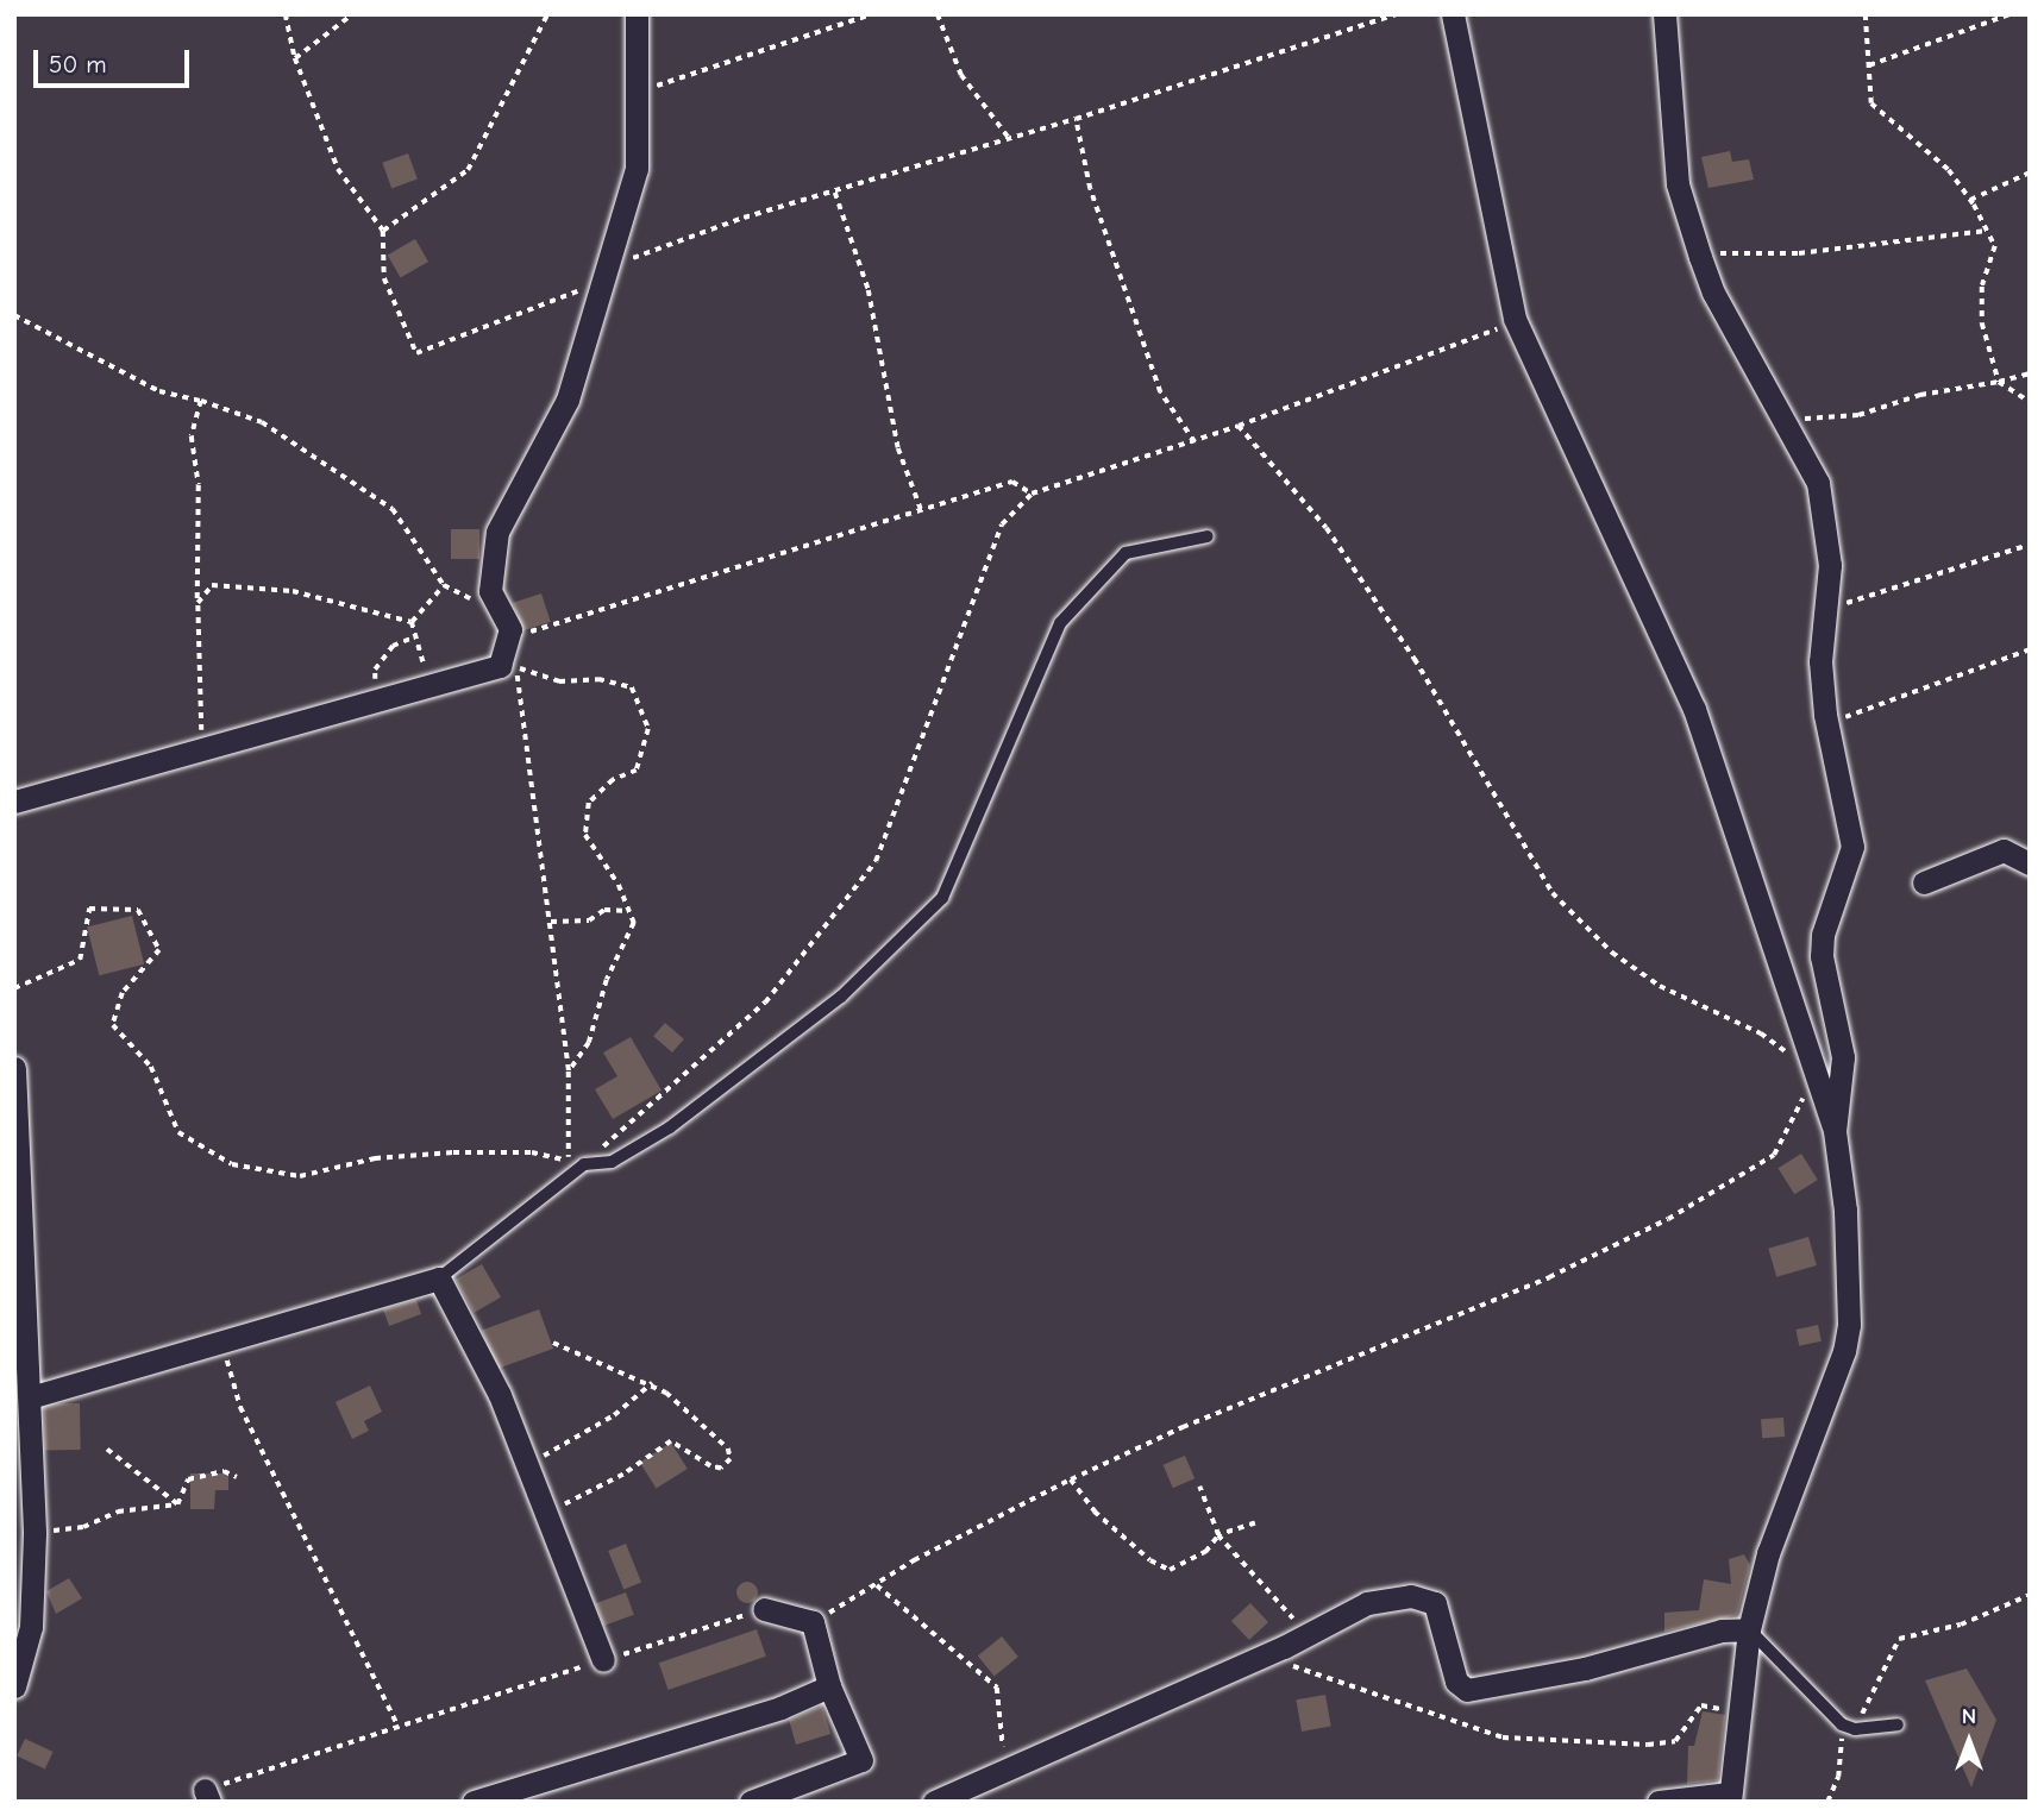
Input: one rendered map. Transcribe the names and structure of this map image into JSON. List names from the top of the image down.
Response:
{
  "scale_bar": "50 m",
  "north": "top"
}
